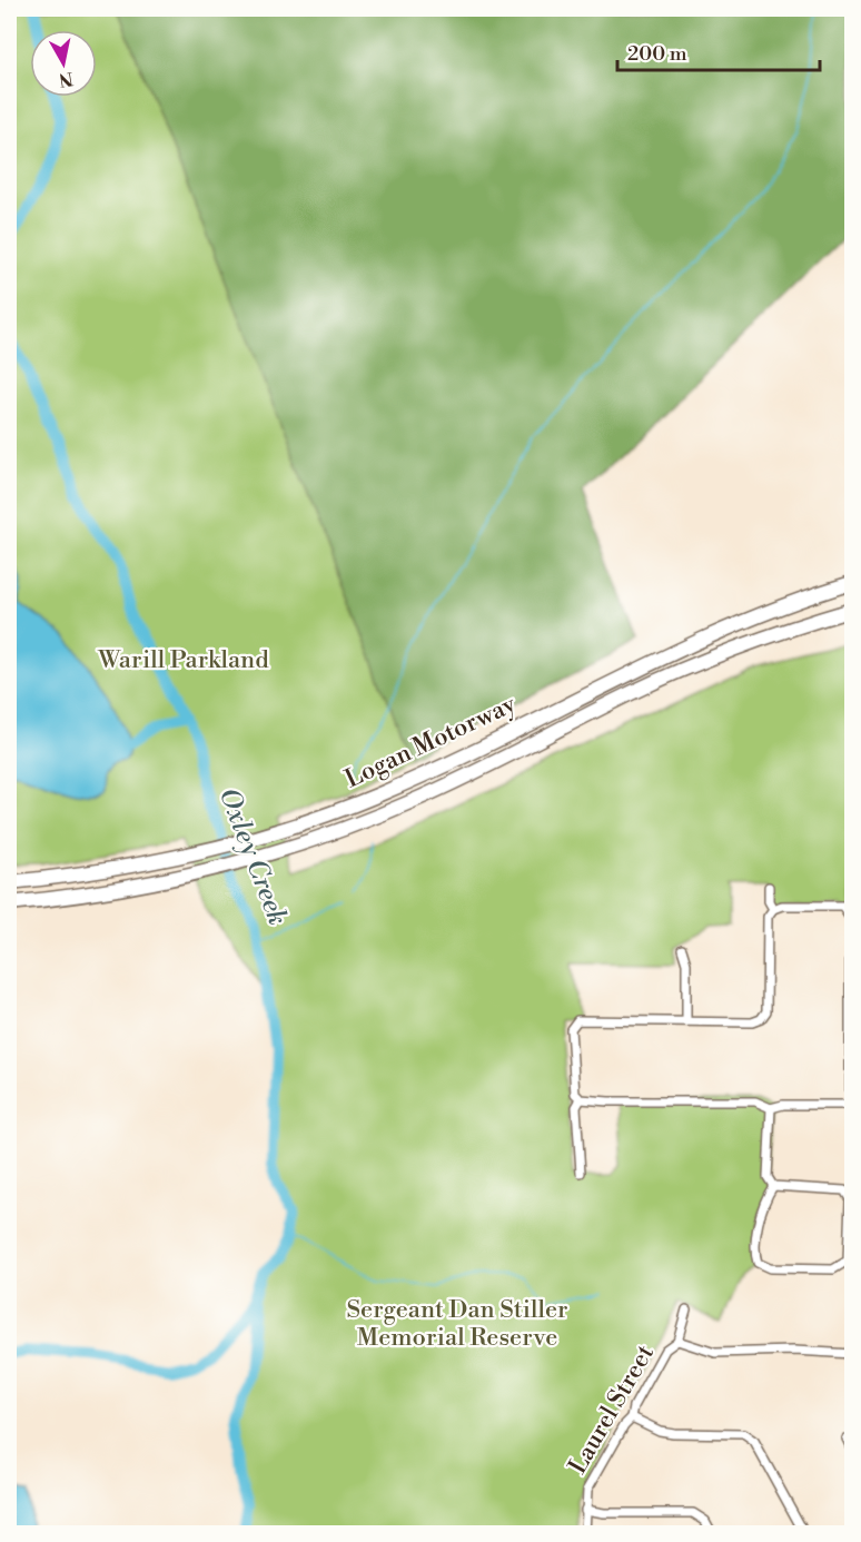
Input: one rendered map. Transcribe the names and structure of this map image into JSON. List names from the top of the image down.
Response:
{
  "streets": {
    "highway": ["Logan Motorway"],
    "street": ["Laurel Street"]
  },
  "water": ["Oxley Creek"],
  "parks": ["Warill Parkland", "Sergeant Dan Stiller Memorial Reserve"],
  "scale_bar": "200 m",
  "north": "bottom"
}
